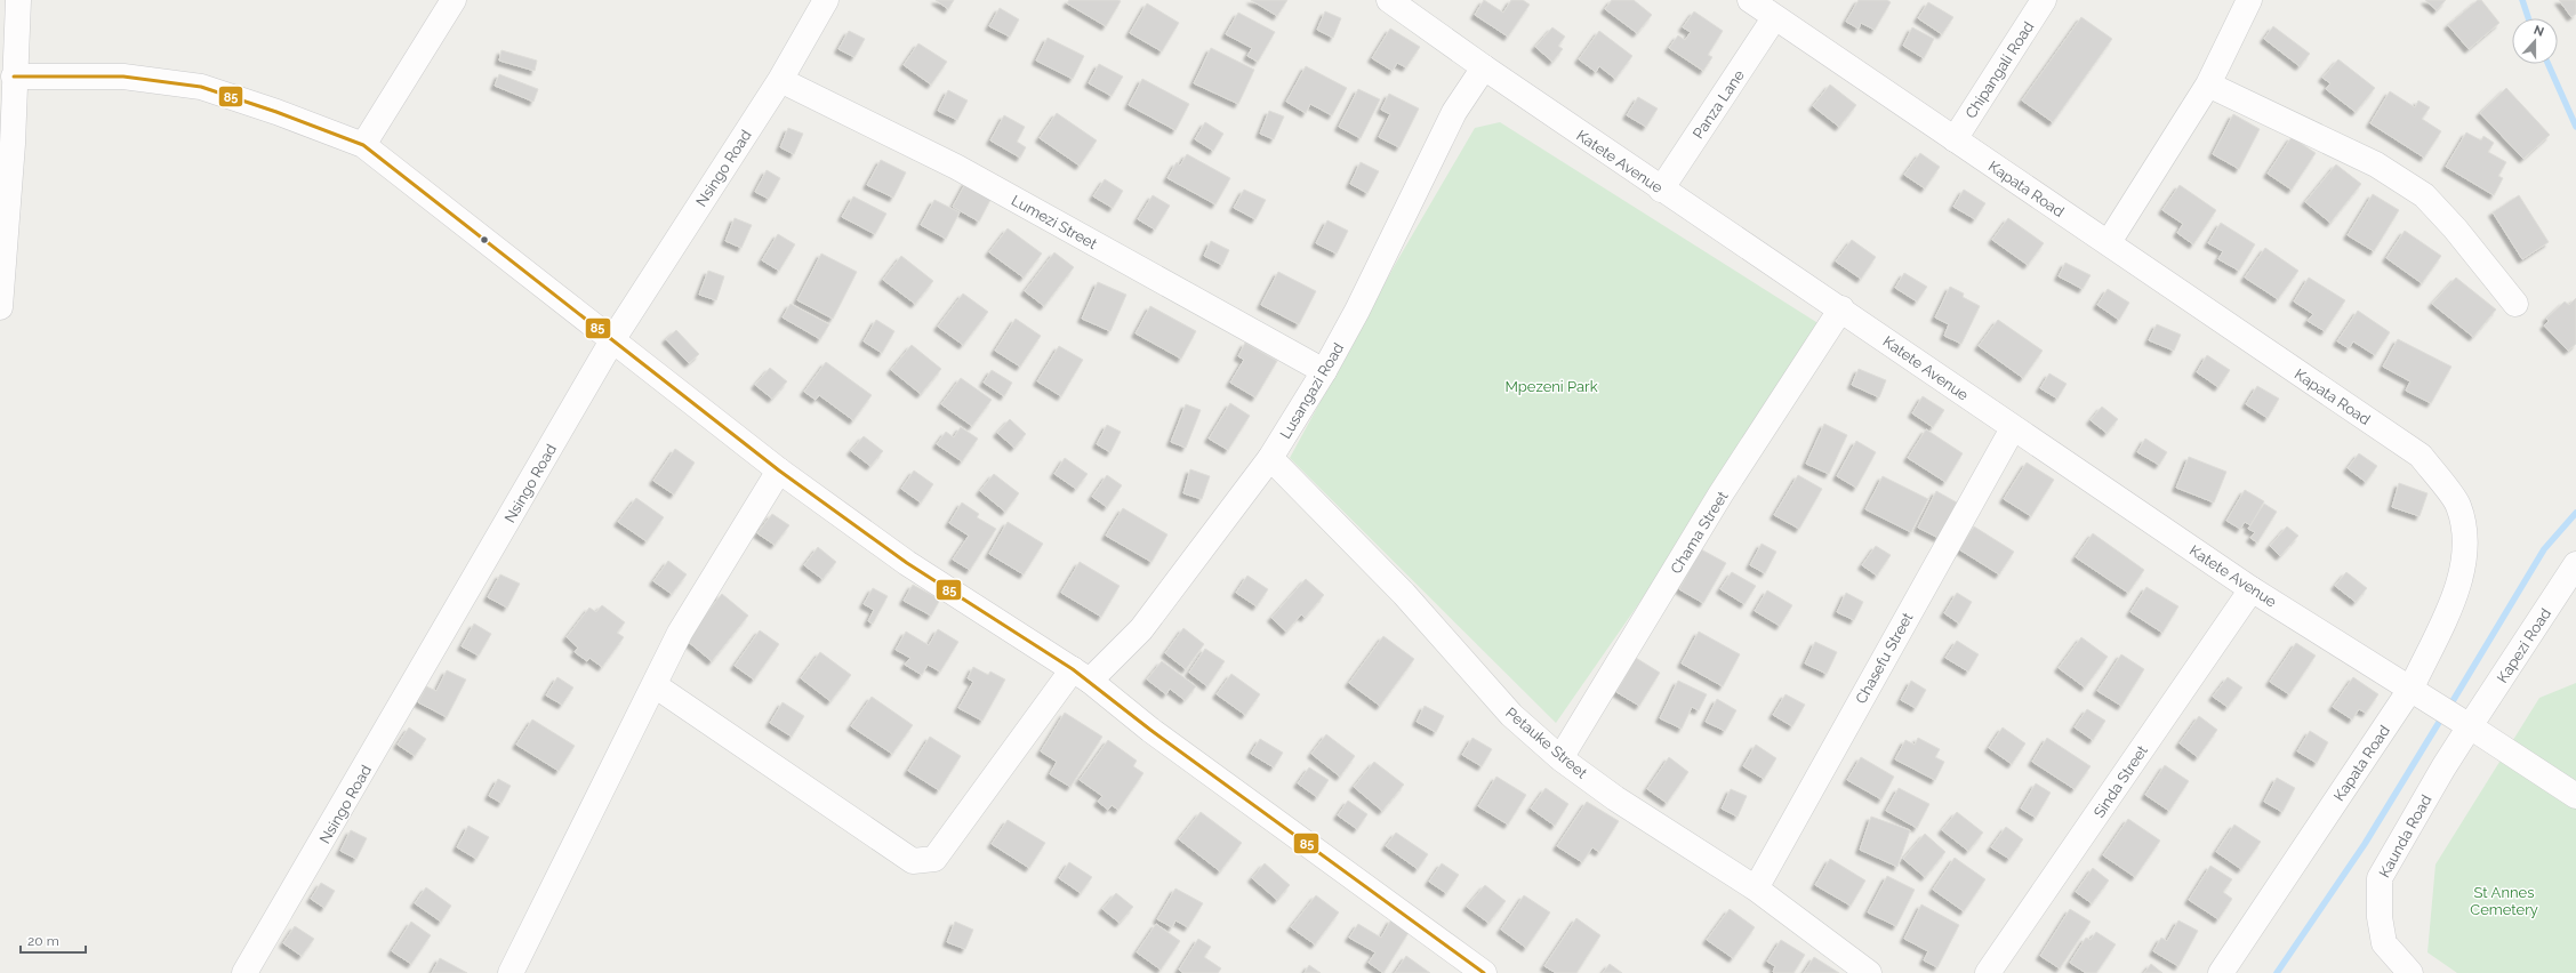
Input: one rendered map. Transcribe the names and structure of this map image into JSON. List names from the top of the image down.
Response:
{
  "streets": {
    "street": [
      "Chipangali Road",
      "Panza Lane",
      "Katete Avenue",
      "Nsingo Road",
      "Kapata Road",
      "Lumezi Street",
      "Lusangazi Road",
      "Chama Street",
      "Kapezi Road",
      "Chasefu Street",
      "Petauke Street",
      "Sinda Street",
      "Kaunda Road"
    ]
  },
  "crossings": [
    ["Chipangali Road", "Kapata Road"],
    ["Panza Lane", "Katete Avenue"],
    ["Panza Lane", "Kapata Road"],
    ["Katete Avenue", "Kapata Road"],
    ["Katete Avenue", "Lusangazi Road"],
    ["Katete Avenue", "Chama Street"],
    ["Katete Avenue", "Kapezi Road"],
    ["Katete Avenue", "Chasefu Street"],
    ["Katete Avenue", "Sinda Street"],
    ["Katete Avenue", "Kaunda Road"],
    ["Nsingo Road", "Lumezi Street"],
    ["Lumezi Street", "Lusangazi Road"],
    ["Lusangazi Road", "Petauke Street"],
    ["Chama Street", "Petauke Street"],
    ["Kapezi Road", "Kaunda Road"],
    ["Chasefu Street", "Petauke Street"]
  ],
  "parks": ["Mpezeni Park", "St Annes Cemetery"],
  "lines": ["transit line 85"],
  "scale_bar": "20 m",
  "north": "top"
}
